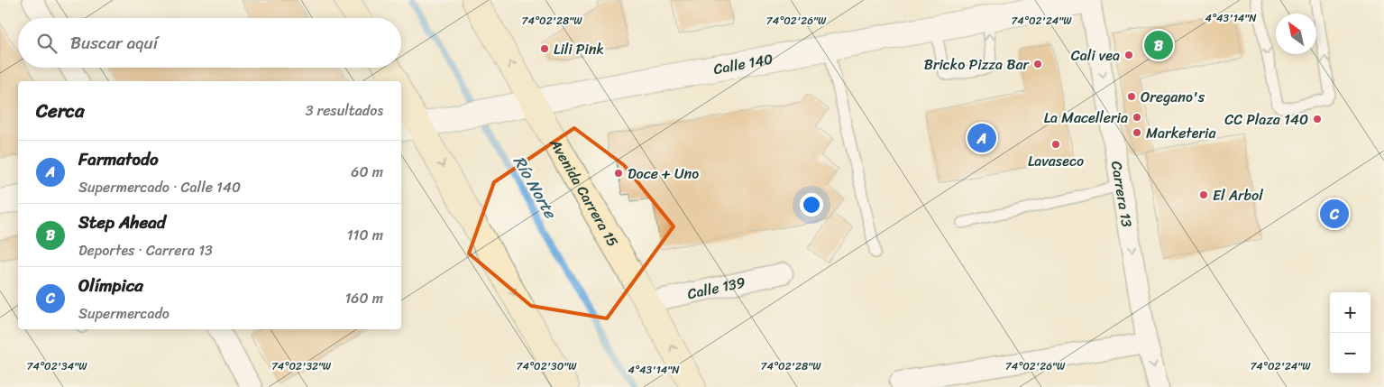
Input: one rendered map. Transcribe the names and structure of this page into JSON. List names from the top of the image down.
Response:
{
  "streets": {
    "main road": ["Avenida Carrera 15"],
    "street": ["Calle 140", "Carrera 13", "Calle 139"]
  },
  "crossings": [
    ["Calle 140", "Avenida Carrera 15"],
    ["Calle 140", "Carrera 13"],
    ["Avenida Carrera 15", "Calle 139"]
  ],
  "one_way": ["Carrera 13"],
  "water": ["Río Norte"],
  "places": [
    "Lili Pink",
    "Cali vea",
    "Bricko Pizza Bar",
    "Oregano's",
    "La Macelleria",
    "CC Plaza 140",
    "Marketeria",
    "Lavaseco",
    "Doce + Uno",
    "El Arbol"
  ],
  "north": "top left",
  "page": {
    "search": "Buscar aquí",
    "pins": ["B", "A", "C"],
    "heading": ["Cerca", "3 resultados"],
    "list": [
      {
        "mark": "A",
        "name": "Farmatodo",
        "note": "Supermercado · Calle 140",
        "value": "60 m"
      },
      {
        "mark": "B",
        "name": "Step Ahead",
        "note": "Deportes · Carrera 13",
        "value": "110 m"
      },
      {
        "mark": "C",
        "name": "Olímpica",
        "note": "Supermercado",
        "value": "160 m"
      }
    ],
    "map_buttons": ["+", "−"]
  },
  "coordinates": [
    "4°43'14\"N",
    "74°02'28\"W",
    "74°02'26\"W",
    "74°02'24\"W",
    "74°02'34\"W",
    "74°02'32\"W",
    "74°02'30\"W"
  ]
}
